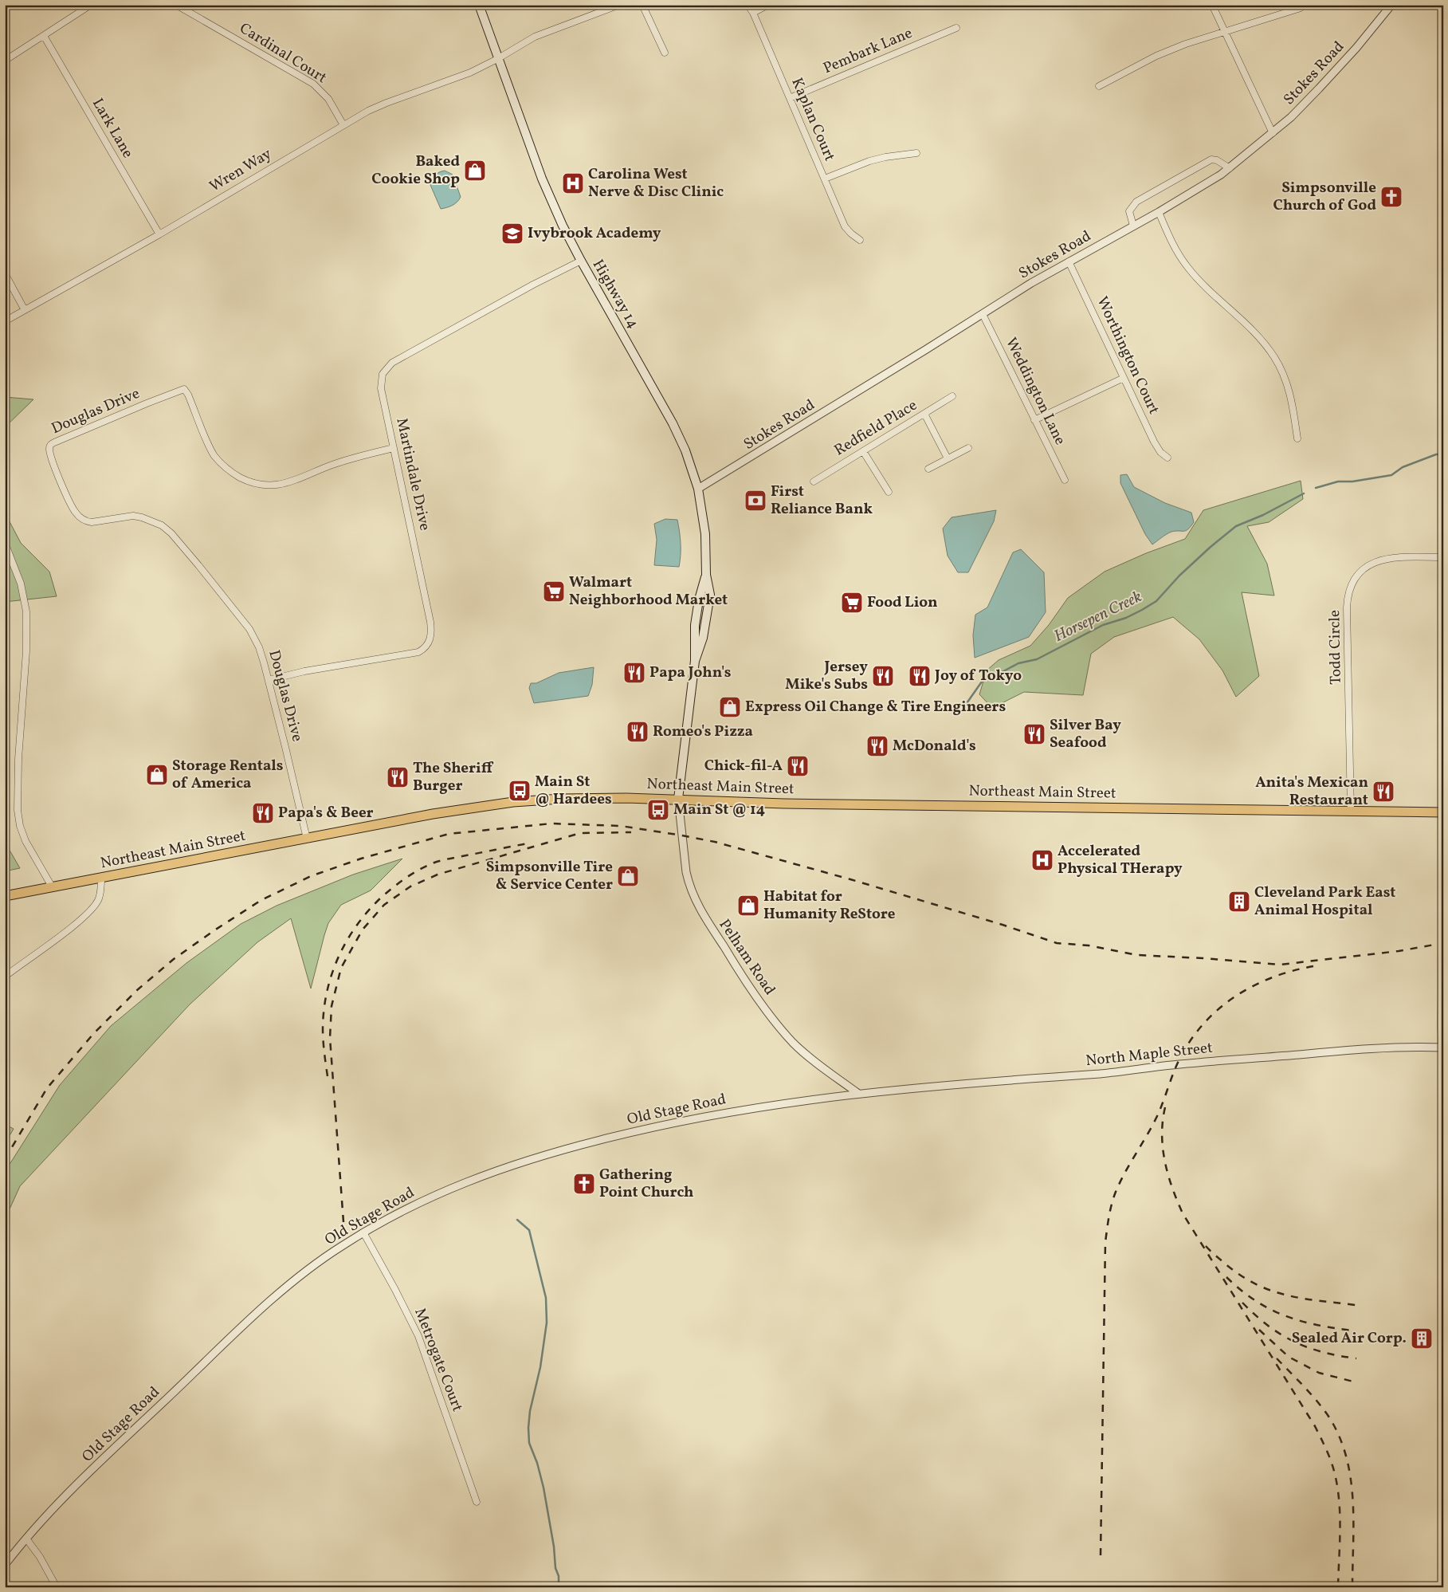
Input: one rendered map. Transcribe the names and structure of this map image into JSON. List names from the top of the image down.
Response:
{
  "streets": {
    "main road": ["Highway 14", "Northeast Main Street"],
    "street": [
      "Pembark Lane",
      "Cardinal Court",
      "Stokes Road",
      "Kaplan Court",
      "Lark Lane",
      "Wren Way",
      "Worthington Court",
      "Weddington Lane",
      "Douglas Drive",
      "Redfield Place",
      "Martindale Drive",
      "Todd Circle",
      "Pelham Road",
      "North Maple Street",
      "Old Stage Road",
      "Metrogate Court"
    ]
  },
  "crossings": [
    ["Pembark Lane", "Kaplan Court"],
    ["Cardinal Court", "Wren Way"],
    ["Stokes Road", "Highway 14"],
    ["Stokes Road", "Worthington Court"],
    ["Stokes Road", "Weddington Lane"],
    ["Lark Lane", "Wren Way"],
    ["Wren Way", "Highway 14"],
    ["Highway 14", "Martindale Drive"],
    ["Highway 14", "Northeast Main Street"],
    ["Highway 14", "Pelham Road"],
    ["Douglas Drive", "Martindale Drive"],
    ["Douglas Drive", "Northeast Main Street"],
    ["Todd Circle", "Northeast Main Street"],
    ["Northeast Main Street", "Pelham Road"],
    ["Pelham Road", "North Maple Street"],
    ["Pelham Road", "Old Stage Road"],
    ["North Maple Street", "Old Stage Road"],
    ["Old Stage Road", "Metrogate Court"]
  ],
  "water": ["Horsepen Creek"],
  "places": {
    "shop": [
      "Baked Cookie Shop",
      "Express Oil Change & Tire Engineers",
      "Storage Rentals of America",
      "Simpsonville Tire & Service Center",
      "Habitat for Humanity ReStore"
    ],
    "hospital": ["Carolina West Nerve & Disc Clinic", "Accelerated Physical THerapy"],
    "church": ["Simpsonville Church of God", "Gathering Point Church"],
    "school or university": ["Ivybrook Academy"],
    "bank": ["First Reliance Bank"],
    "supermarket": ["Walmart Neighborhood Market", "Food Lion"],
    "restaurant": [
      "Papa John's",
      "Jersey Mike's Subs",
      "Joy of Tokyo",
      "Romeo's Pizza",
      "Silver Bay Seafood",
      "McDonald's",
      "Chick-fil-A",
      "The Sheriff Burger",
      "Anita's Mexican Restaurant",
      "Papa's & Beer"
    ],
    "bus stop": ["Main St @ Hardees", "Main St @ 14"],
    "building": ["Cleveland Park East Animal Hospital", "Sealed Air Corp."]
  }
}
